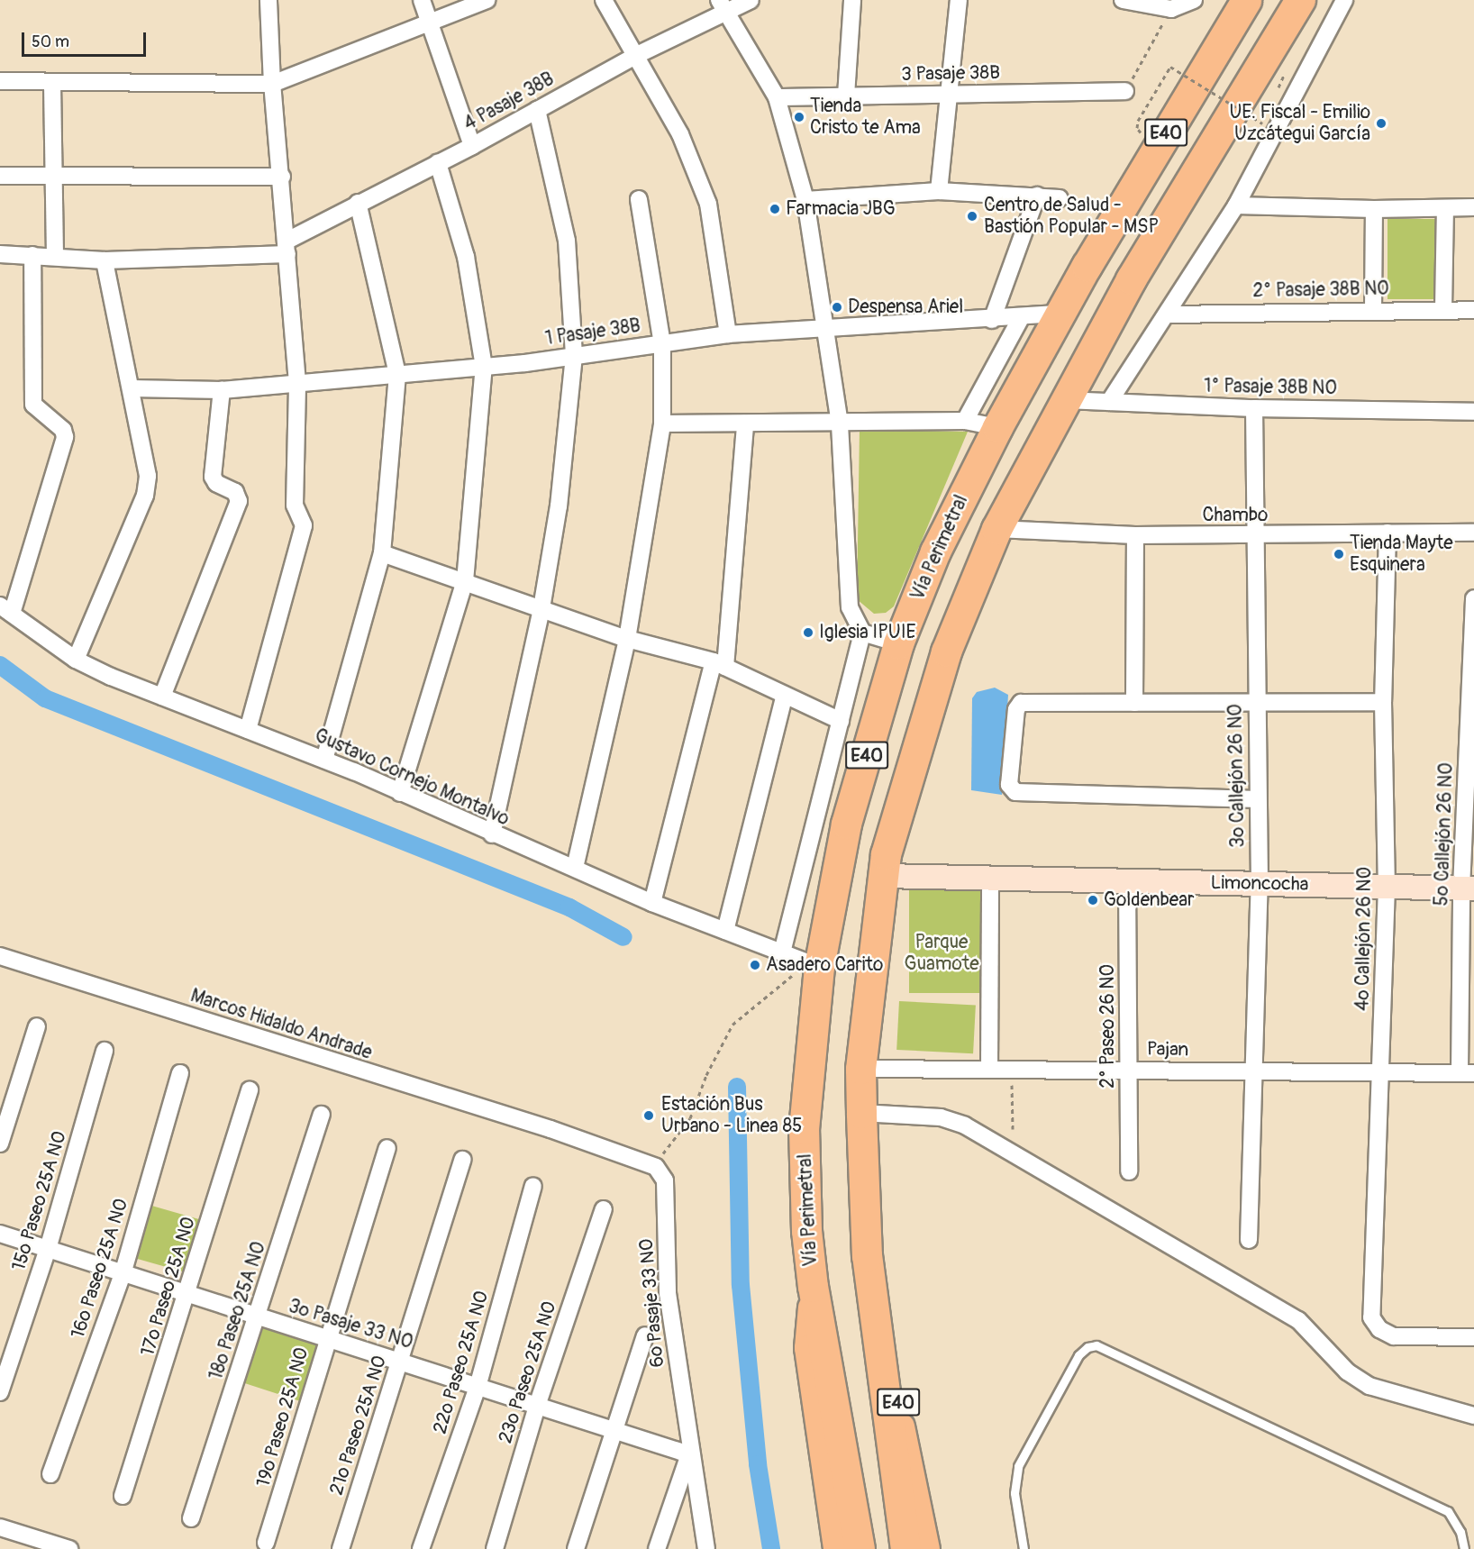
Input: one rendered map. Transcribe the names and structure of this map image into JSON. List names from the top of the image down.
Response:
{
  "streets": {
    "highway": ["E40", "Vía Perimetral"],
    "street": [
      "3 Pasaje 38B",
      "4 Pasaje 38B",
      "2° Pasaje 38B NO",
      "1 Pasaje 38B",
      "1° Pasaje 38B NO",
      "Chambo",
      "3º Callejón 26 NO",
      "Gustavo Cornejo Montalvo",
      "5º Callejón 26 NO",
      "Limoncocha",
      "4º Callejón 26 NO",
      "Marcos Hidaldo Andrade",
      "2° Paseo 26 NO",
      "Pajan",
      "15º Paseo 25A NO",
      "16º Paseo 25A NO",
      "17º Paseo 25A NO",
      "6º Pasaje 33 NO",
      "18º Paseo 25A NO",
      "3º Pasaje 33 NO",
      "22º Paseo 25A NO",
      "23º Paseo 25A NO",
      "19º Paseo 25A NO",
      "21º Paseo 25A NO"
    ]
  },
  "crossings": [
    ["E40", "1° Pasaje 38B NO"],
    ["E40", "Chambo"],
    ["E40", "Limoncocha"],
    ["E40", "Pajan"],
    ["1 Pasaje 38B", "Vía Perimetral"],
    ["1° Pasaje 38B NO", "3º Callejón 26 NO"],
    ["Chambo", "3º Callejón 26 NO"],
    ["Chambo", "4º Callejón 26 NO"],
    ["Vía Perimetral", "Gustavo Cornejo Montalvo"],
    ["3º Callejón 26 NO", "Limoncocha"],
    ["3º Callejón 26 NO", "Pajan"],
    ["5º Callejón 26 NO", "Limoncocha"],
    ["5º Callejón 26 NO", "Pajan"],
    ["Limoncocha", "4º Callejón 26 NO"],
    ["Limoncocha", "2° Paseo 26 NO"],
    ["4º Callejón 26 NO", "Pajan"],
    ["Marcos Hidaldo Andrade", "6º Pasaje 33 NO"],
    ["2° Paseo 26 NO", "Pajan"],
    ["15º Paseo 25A NO", "3º Pasaje 33 NO"],
    ["16º Paseo 25A NO", "3º Pasaje 33 NO"],
    ["17º Paseo 25A NO", "3º Pasaje 33 NO"],
    ["6º Pasaje 33 NO", "3º Pasaje 33 NO"],
    ["18º Paseo 25A NO", "3º Pasaje 33 NO"],
    ["3º Pasaje 33 NO", "22º Paseo 25A NO"],
    ["3º Pasaje 33 NO", "23º Paseo 25A NO"],
    ["3º Pasaje 33 NO", "19º Paseo 25A NO"],
    ["3º Pasaje 33 NO", "21º Paseo 25A NO"]
  ],
  "parks": ["Parque Guamote"],
  "places": [
    "Tienda Cristo te Ama",
    "UE. Fiscal - Emilio Uzcátegui García",
    "Farmacia JBG",
    "Centro de Salud - Bastión Popular - MSP",
    "Despensa Ariel",
    "Tienda Mayte Esquinera",
    "Iglesia IPUIE",
    "Goldenbear",
    "Asadero Carito",
    "Estación Bus Urbano - Linea 85"
  ],
  "scale_bar": "50 m"
}
